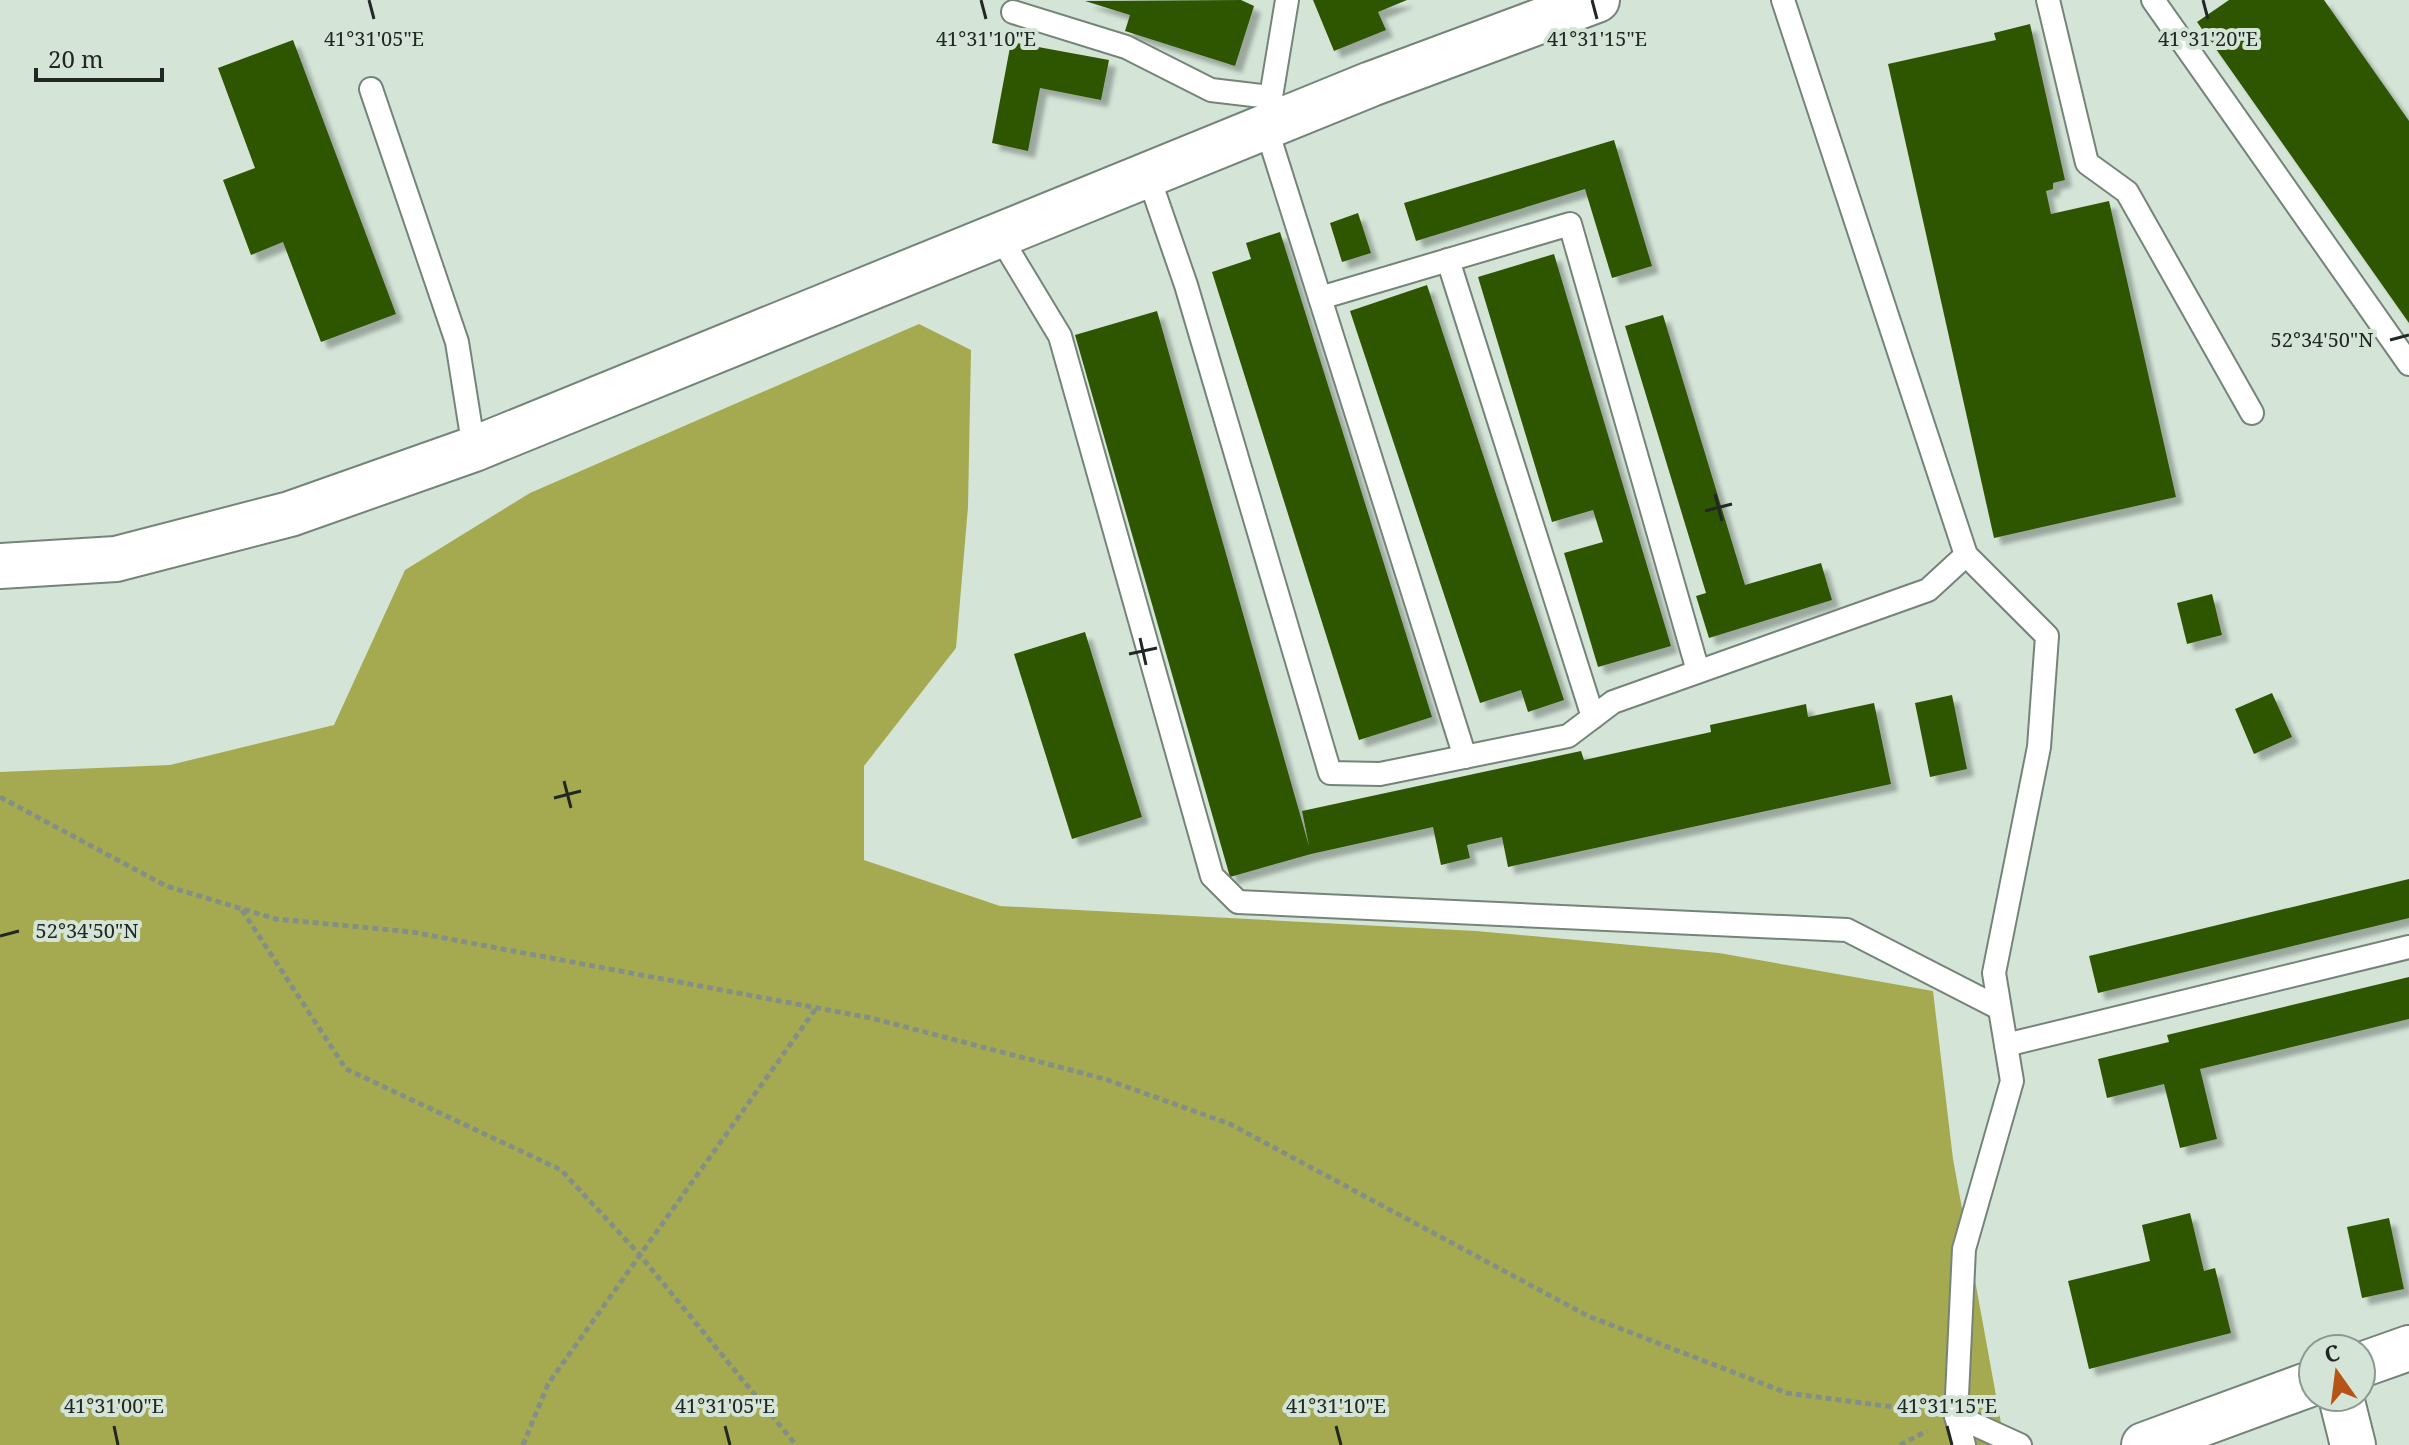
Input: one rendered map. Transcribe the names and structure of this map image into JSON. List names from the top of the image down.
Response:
{
  "scale_bar": "20 m",
  "north": "top",
  "coordinates": [
    "41°31'05\"E",
    "41°31'10\"E",
    "41°31'15\"E",
    "41°31'20\"E",
    "52°34'50\"N",
    "41°31'00\"E"
  ]
}
